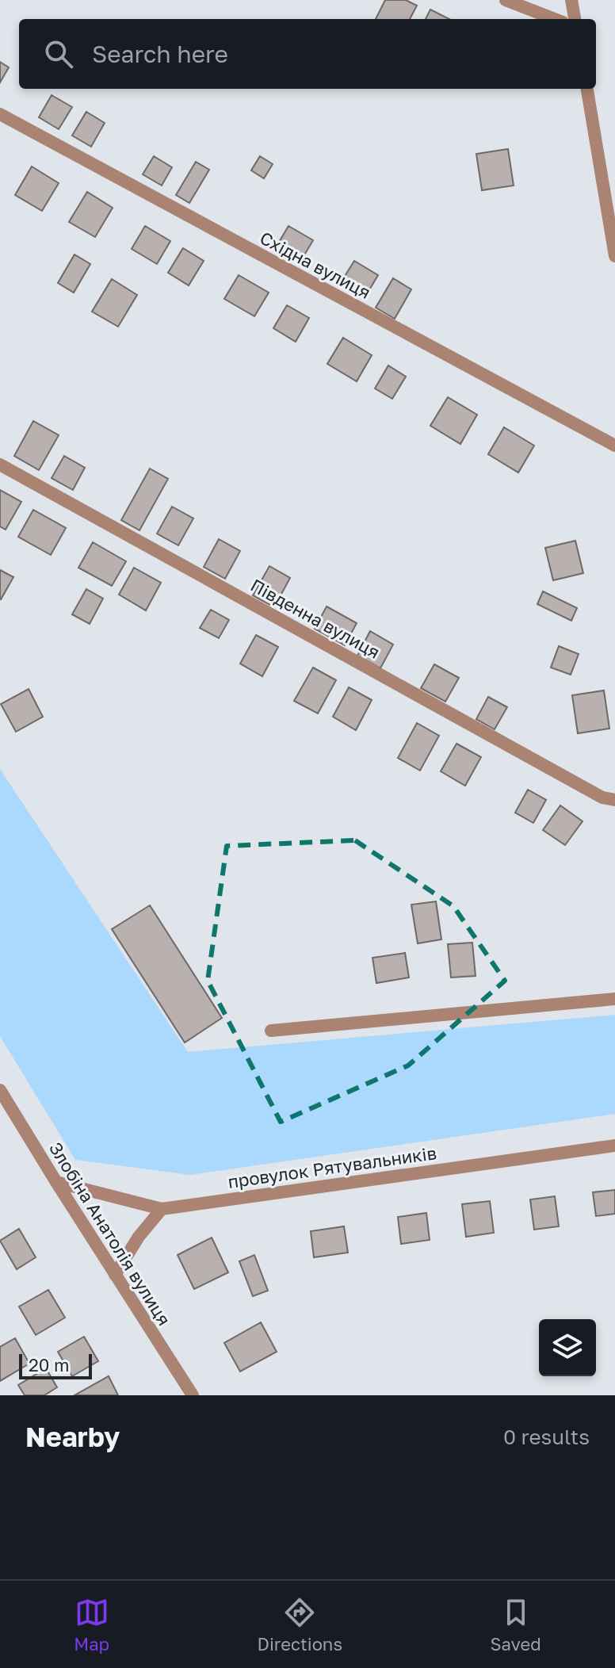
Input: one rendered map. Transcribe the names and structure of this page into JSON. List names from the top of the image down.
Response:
{
  "streets": {
    "street": [
      "Східна вулиця",
      "Південна вулиця",
      "провулок Рятувальників",
      "Злобіна Анатолія вулиця"
    ]
  },
  "crossings": [
    ["провулок Рятувальників", "Злобіна Анатолія вулиця"]
  ],
  "scale_bar": "20 m",
  "page": {
    "search": "Search here",
    "scale": "20 m",
    "heading": ["Nearby", "0 results"],
    "nav": ["Map", "Directions", "Saved"]
  }
}
